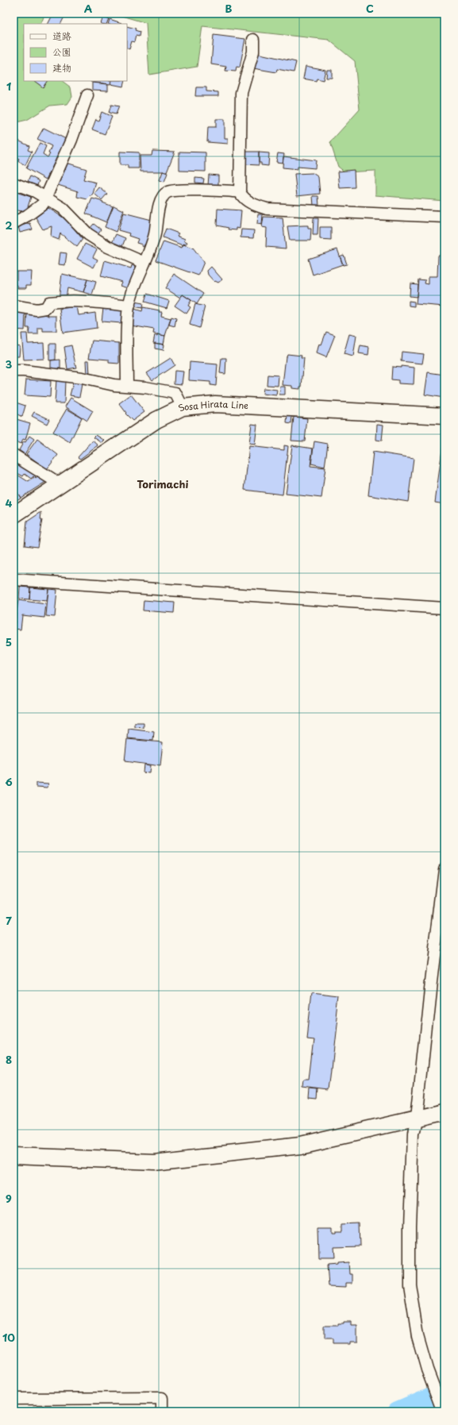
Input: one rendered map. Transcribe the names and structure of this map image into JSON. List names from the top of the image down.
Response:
{
  "streets": {
    "main road": ["Sosa Hirata Line"]
  },
  "districts": ["Torimachi"],
  "legend": ["道路", "公園", "建物"],
  "grid": {
    "columns": ["A", "B", "C"],
    "rows": [
      "1",
      "2",
      "3",
      "4",
      "5",
      "6",
      "7",
      "8",
      "9",
      "10"
    ]
  }
}
